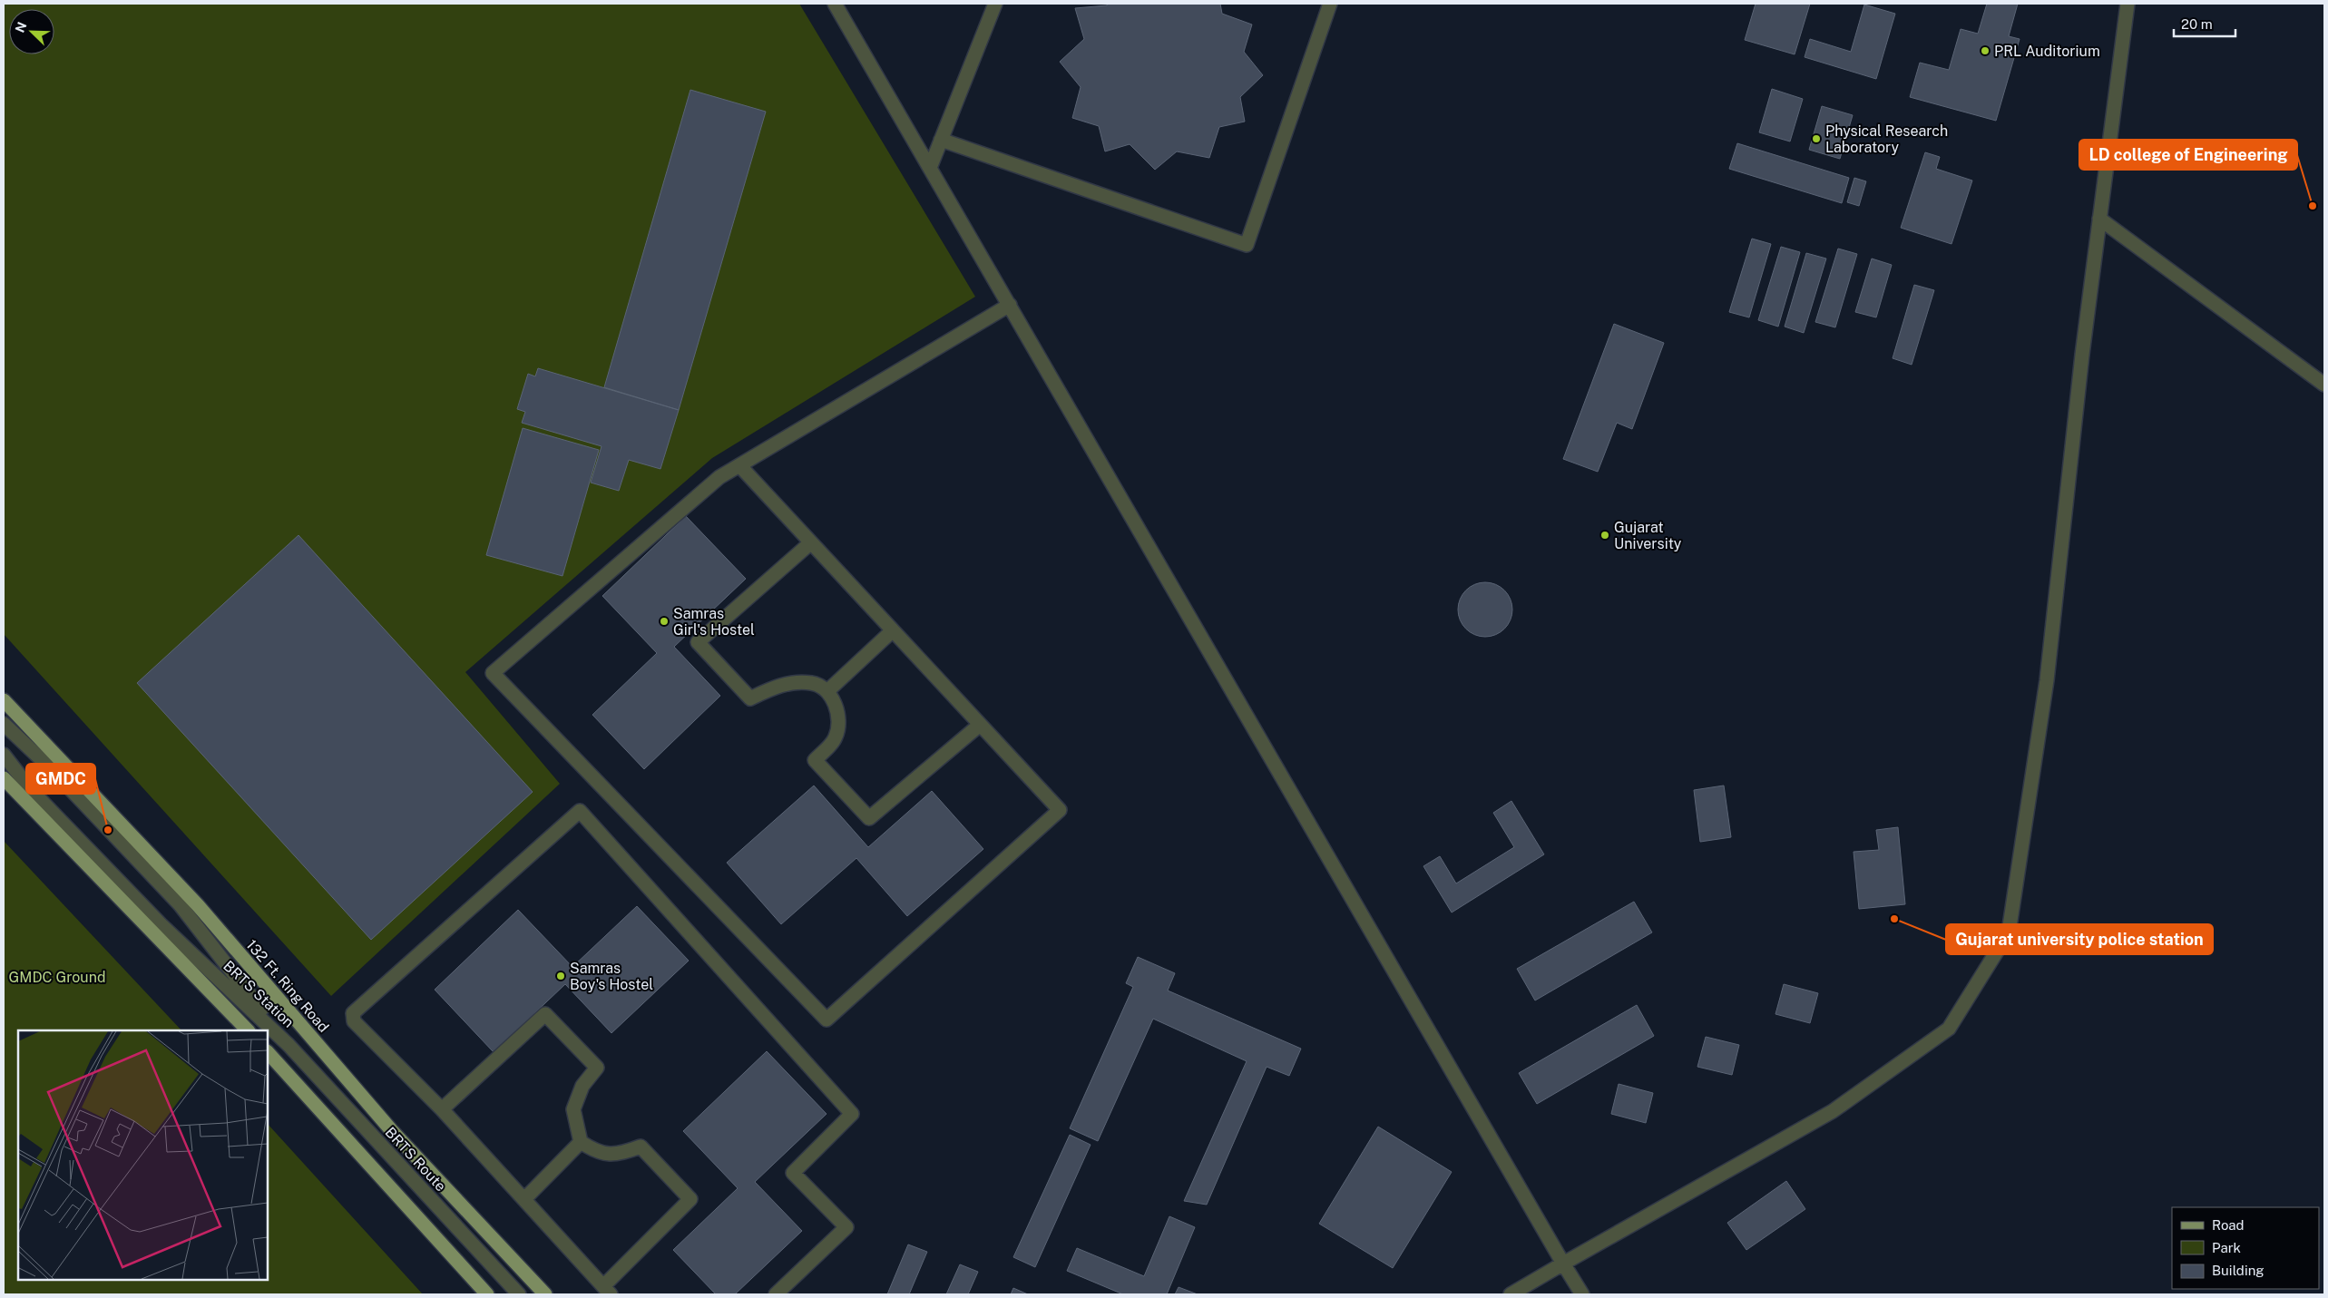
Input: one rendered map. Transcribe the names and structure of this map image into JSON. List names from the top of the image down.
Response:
{
  "streets": {
    "main road": ["132 Ft. Ring Road"],
    "street": ["BRTS Station", "BRTS Route"]
  },
  "crossings": [
    ["BRTS Station", "BRTS Route"]
  ],
  "parks": ["GMDC Ground"],
  "places": [
    "PRL Auditorium",
    "Physical Research Laboratory",
    "LD college of Engineering",
    "Gujarat University",
    "Samras Girl's Hostel",
    "GMDC",
    "Gujarat university police station",
    "Samras Boy's Hostel"
  ],
  "legend": ["Road", "Park", "Building"],
  "scale_bar": "20 m",
  "north": "top left"
}
